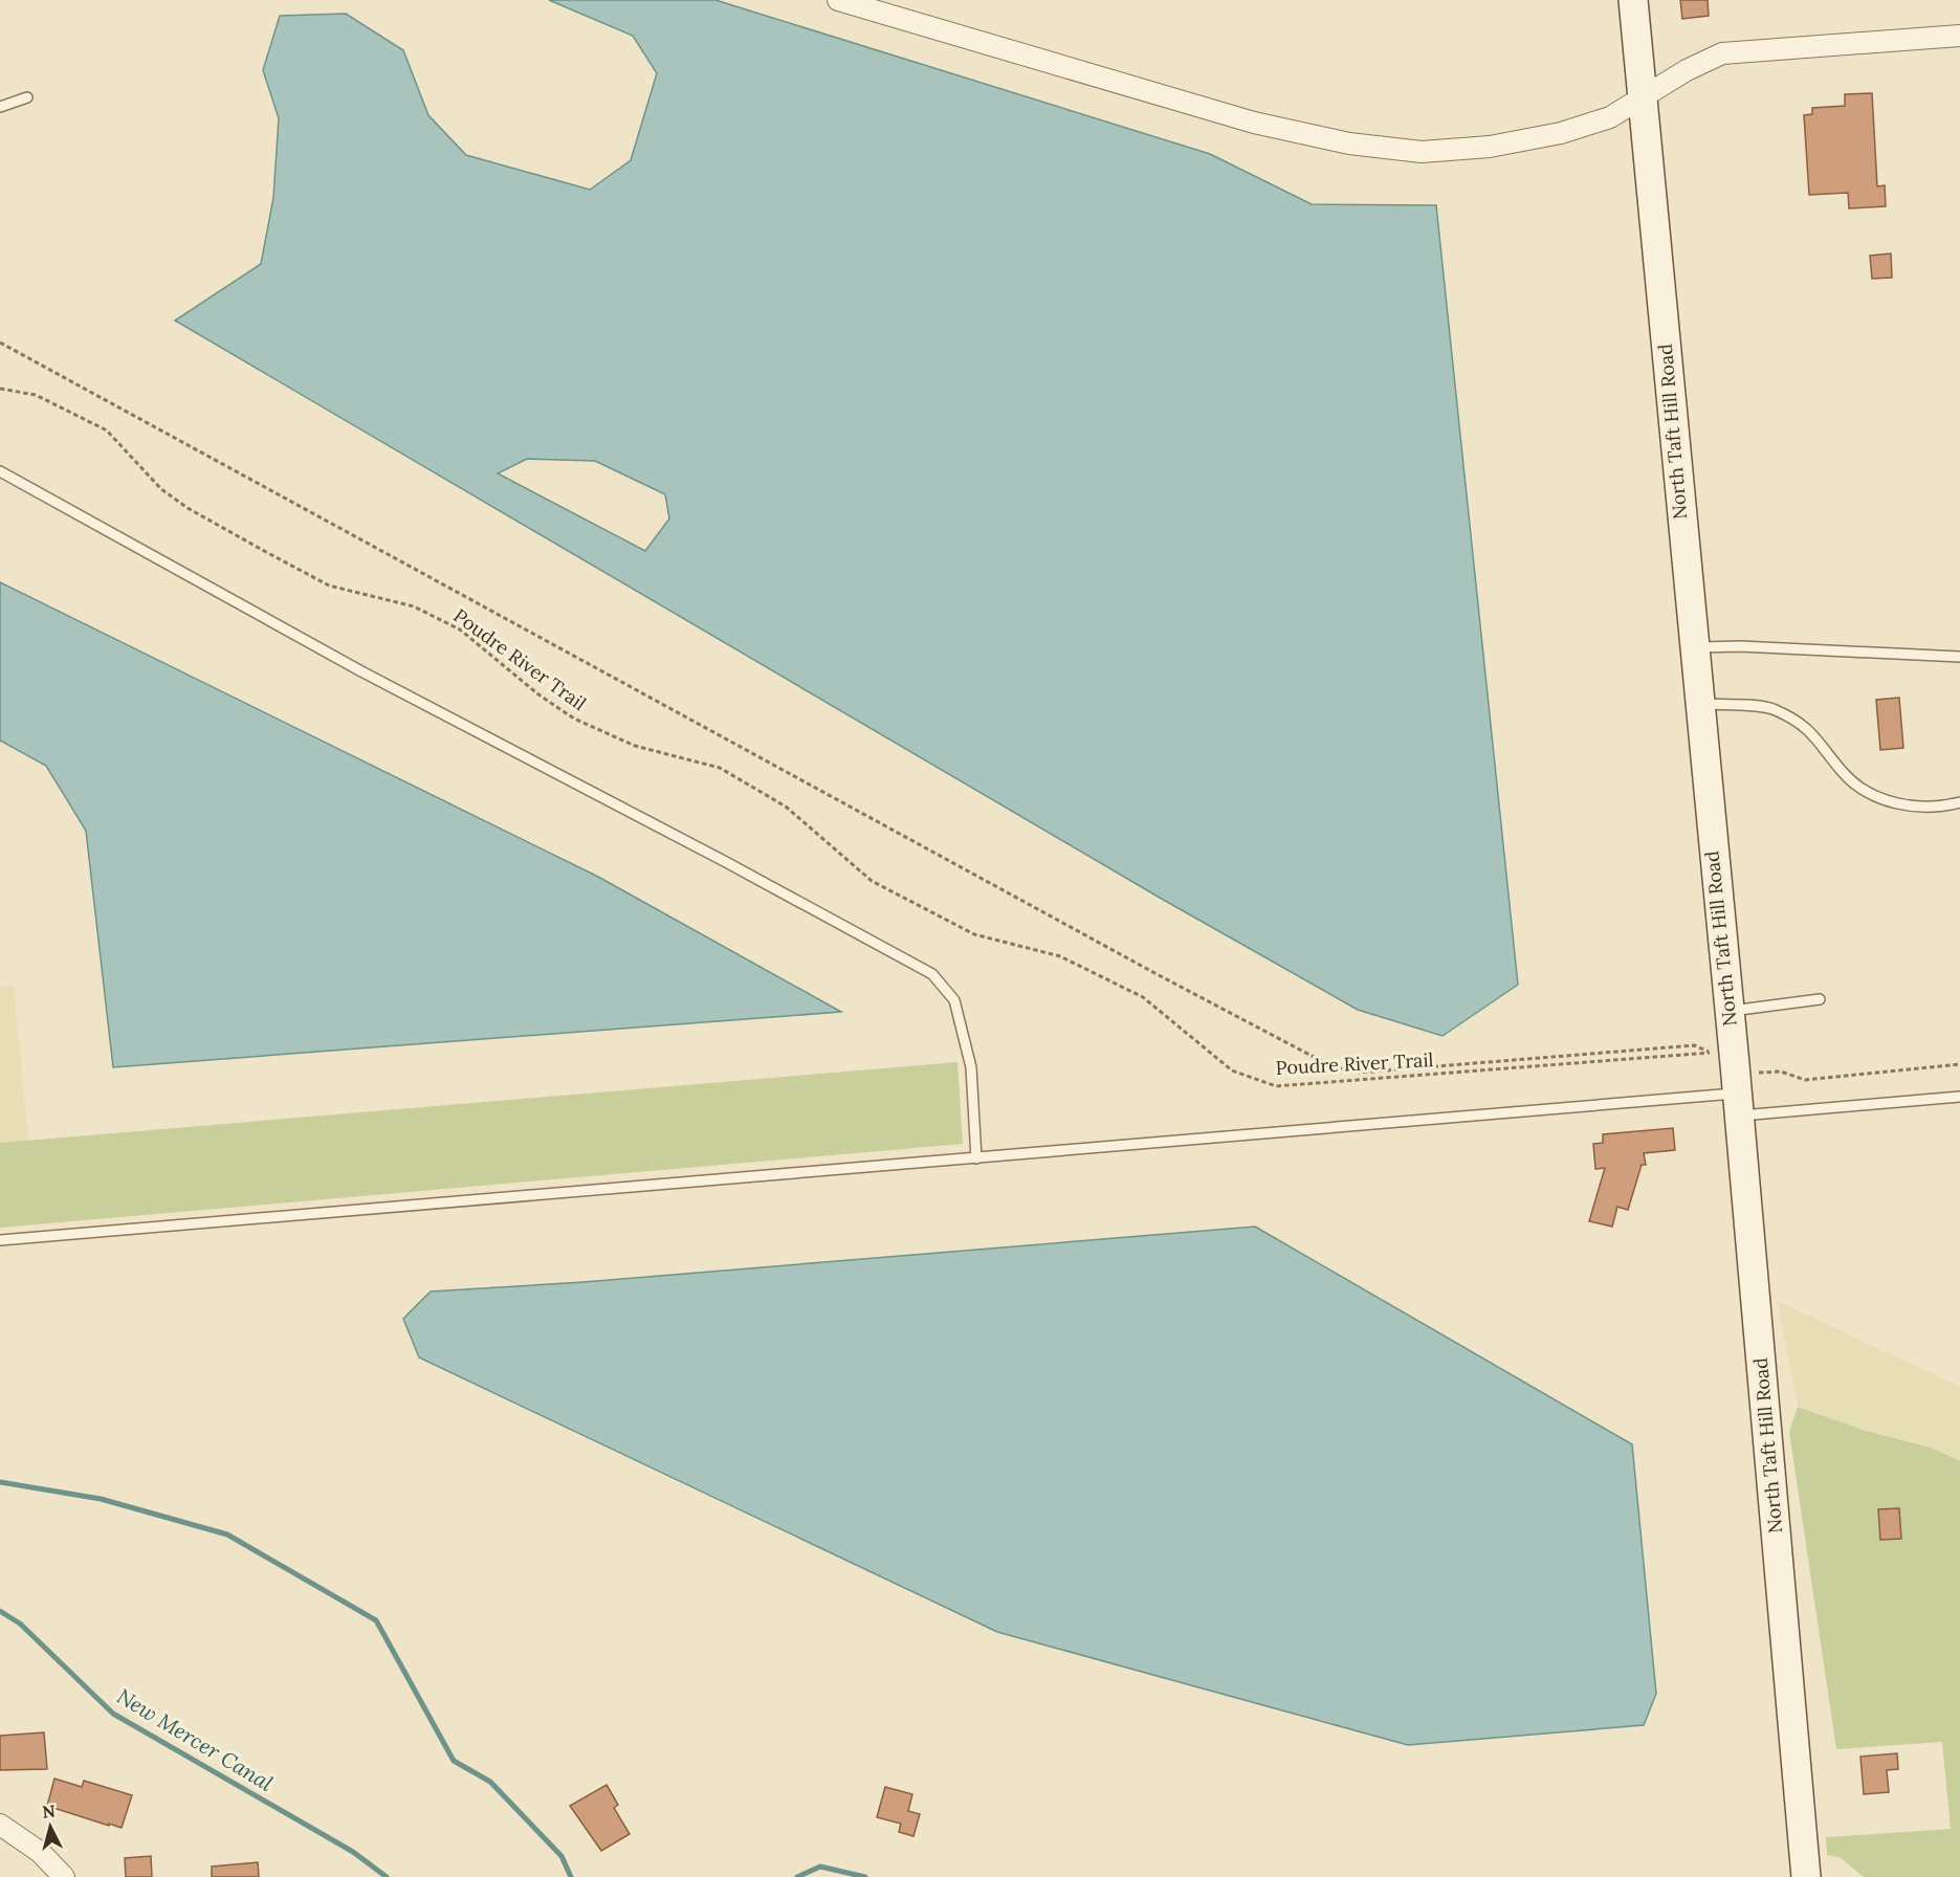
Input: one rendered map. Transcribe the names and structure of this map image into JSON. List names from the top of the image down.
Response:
{
  "streets": {
    "main road": ["North Taft Hill Road"],
    "path": ["Poudre River Trail"]
  },
  "crossings": [
    ["North Taft Hill Road", "Poudre River Trail"]
  ],
  "water": ["New Mercer Canal"],
  "north": "top"
}
